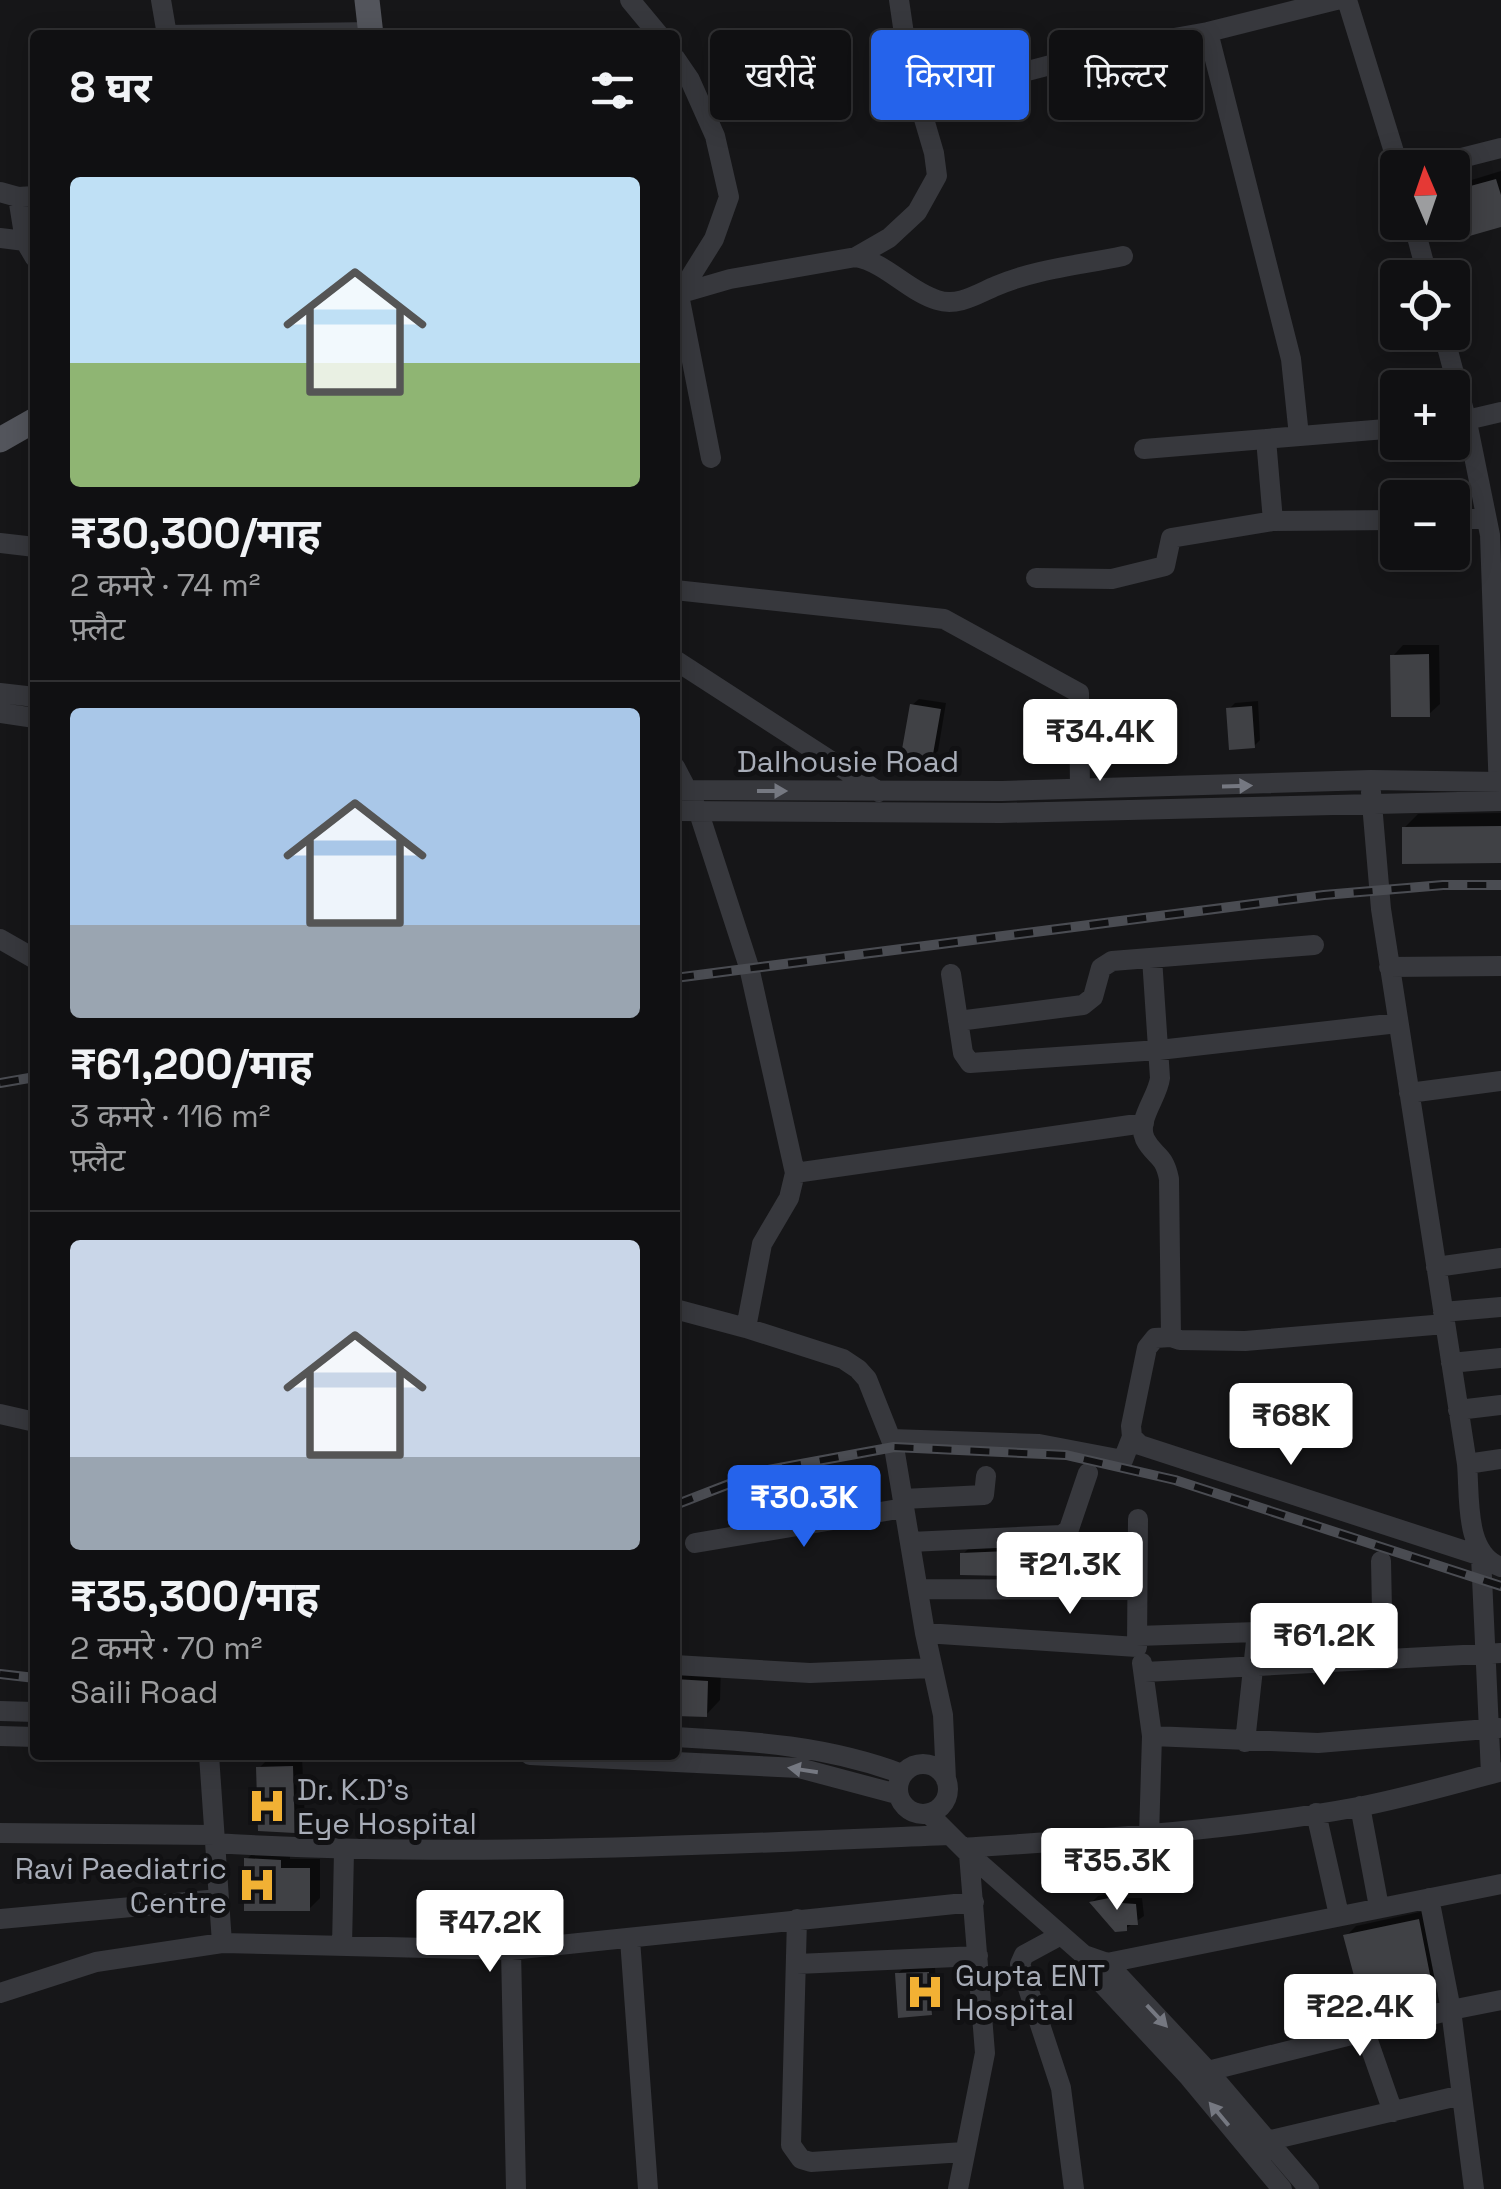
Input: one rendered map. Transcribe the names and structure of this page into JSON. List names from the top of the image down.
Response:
{
  "streets": {
    "street": ["Dalhousie Road"]
  },
  "places": {
    "hospital": ["Dr. K.D's Eye Hospital", "Ravi Paediatric Centre", "Gupta ENT Hospital"]
  },
  "north": "top",
  "page": {
    "chip": ["खरीदें", "किराया", "फ़िल्टर"],
    "heading": "8 घर",
    "map_buttons": ["+", "−"],
    "list": [
      {
        "name": "₹30,300/माह",
        "note": "2 कमरे · 74 m² · फ़्लैट"
      },
      {
        "name": "₹61,200/माह",
        "note": "3 कमरे · 116 m² · फ़्लैट"
      },
      {
        "name": "₹35,300/माह",
        "note": "2 कमरे · 70 m² · Saili Road"
      }
    ],
    "price": [
      "₹34.4K",
      "₹68K",
      "₹30.3K",
      "₹21.3K",
      "₹61.2K",
      "₹35.3K",
      "₹47.2K",
      "₹22.4K"
    ]
  }
}
